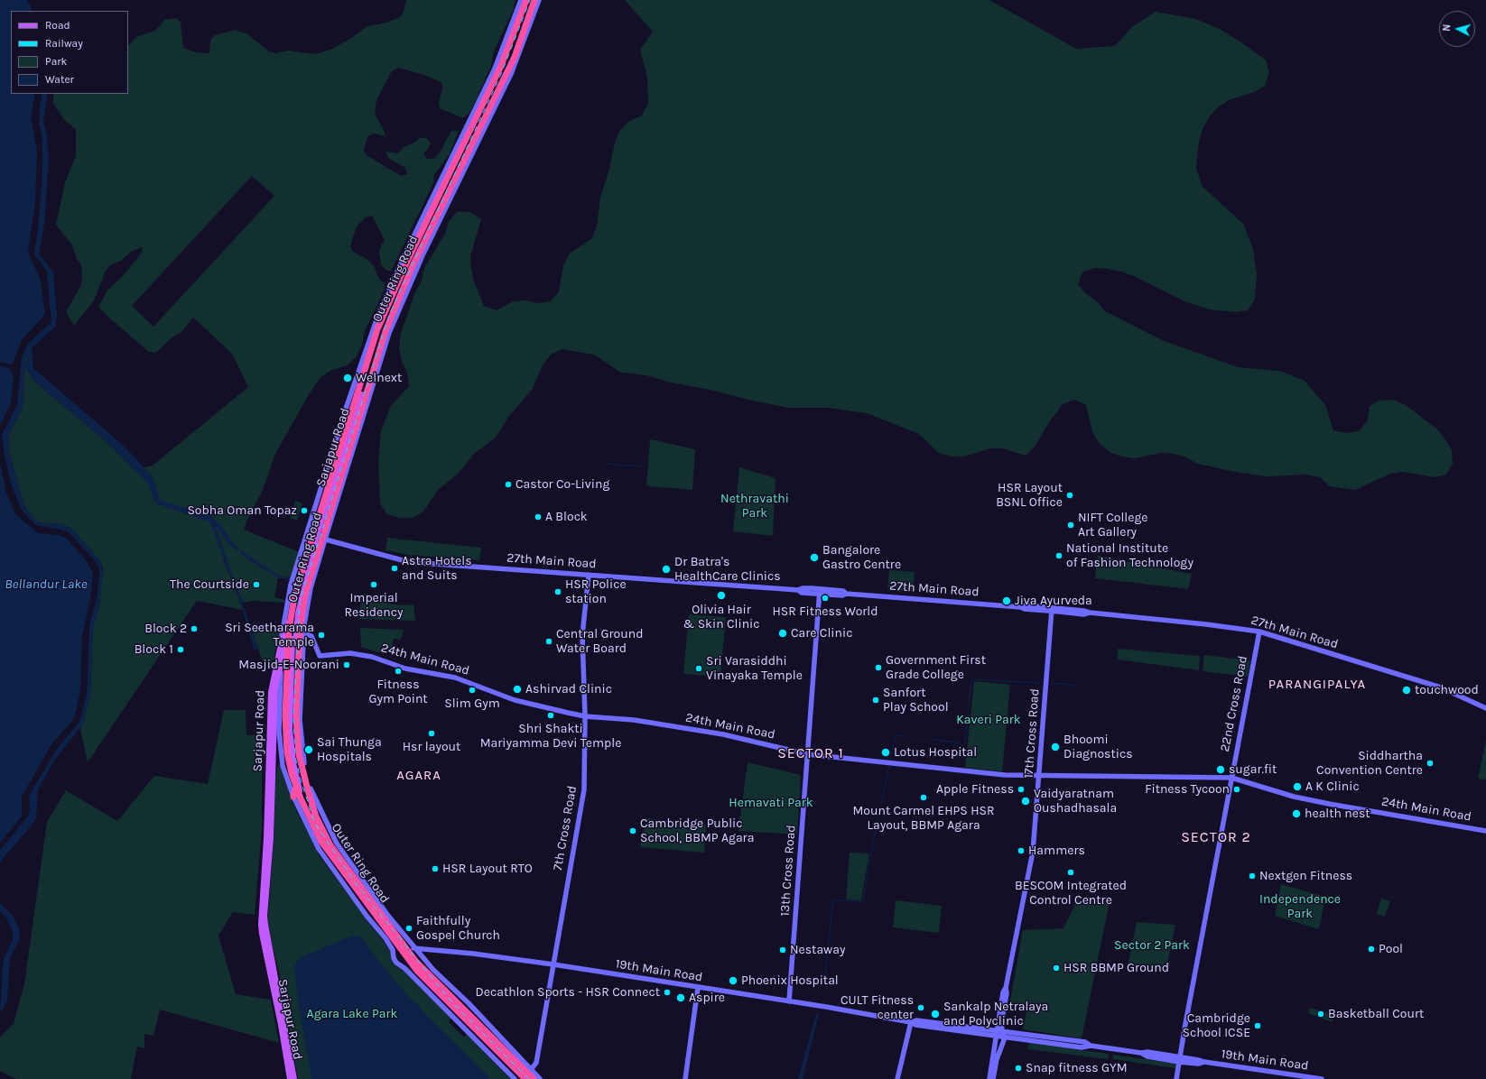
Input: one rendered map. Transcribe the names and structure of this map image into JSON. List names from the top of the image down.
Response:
{
  "streets": {
    "highway": ["Outer Ring Road"],
    "main road": ["Sarjapur Road"],
    "street": [
      "27th Main Road",
      "24th Main Road",
      "22nd Cross Road",
      "17th Cross Road",
      "7th Cross Road",
      "13th Cross Road",
      "19th Main Road"
    ]
  },
  "crossings": [
    ["Outer Ring Road", "Sarjapur Road"],
    ["Outer Ring Road", "7th Cross Road"],
    ["Sarjapur Road", "27th Main Road"],
    ["27th Main Road", "22nd Cross Road"],
    ["27th Main Road", "17th Cross Road"],
    ["27th Main Road", "7th Cross Road"],
    ["27th Main Road", "13th Cross Road"],
    ["24th Main Road", "22nd Cross Road"],
    ["24th Main Road", "17th Cross Road"],
    ["24th Main Road", "7th Cross Road"],
    ["24th Main Road", "13th Cross Road"],
    ["22nd Cross Road", "19th Main Road"],
    ["17th Cross Road", "19th Main Road"],
    ["7th Cross Road", "19th Main Road"],
    ["13th Cross Road", "19th Main Road"]
  ],
  "districts": [
    "PARANGIPALYA",
    "SECTOR 1",
    "AGARA",
    "SECTOR 2"
  ],
  "water": ["Bellandur Lake"],
  "parks": [
    "Nethravathi Park",
    "Kaveri Park",
    "Hemavati Park",
    "Independence Park",
    "Sector 2 Park",
    "Agara Lake Park"
  ],
  "places": [
    "Welnext",
    "Castor Co-Living",
    "HSR Layout BSNL Office",
    "Sobha Oman Topaz",
    "A Block",
    "NIFT College Art Gallery",
    "National Institute of Fashion Technology",
    "Bangalore Gastro Centre",
    "Astra Hotels and Suits",
    "Dr Batra's HealthCare Clinics",
    "The Courtside",
    "Imperial Residency",
    "HSR Police station",
    "Olivia Hair & Skin Clinic",
    "HSR Fitness World",
    "Jiva Ayurveda",
    "Block 2",
    "Care Clinic",
    "Sri Seetharama Temple",
    "Central Ground Water Board",
    "Block 1",
    "Masjid-E-Noorani",
    "Government First Grade College",
    "Sri Varasiddhi Vinayaka Temple",
    "Fitness Gym Point",
    "Ashirvad Clinic",
    "Slim Gym",
    "touchwood",
    "Sanfort Play School",
    "Shri Shakti Mariyamma Devi Temple",
    "Hsr layout",
    "Bhoomi Diagnostics",
    "Sai Thunga Hospitals",
    "Lotus Hospital",
    "Siddhartha Convention Centre",
    "sugar.fit",
    "A K Clinic",
    "Apple Fitness",
    "Fitness Tycoon",
    "Mount Carmel EHPS HSR Layout, BBMP Agara",
    "Vaidyaratnam Oushadhasala",
    "health nest",
    "Cambridge Public School, BBMP Agara",
    "Hammers",
    "HSR Layout RTO",
    "BESCOM Integrated Control Centre",
    "Nextgen Fitness",
    "Faithfully Gospel Church",
    "Pool",
    "Nestaway",
    "HSR BBMP Ground",
    "Phoenix Hospital",
    "Decathlon Sports - HSR Connect",
    "Aspire",
    "CULT Fitness center",
    "Sankalp Netralaya and Polyclinic",
    "Basketball Court",
    "Cambridge School ICSE",
    "Snap fitness GYM"
  ],
  "legend": [
    "Road",
    "Railway",
    "Park",
    "Water"
  ],
  "north": "left"
}
